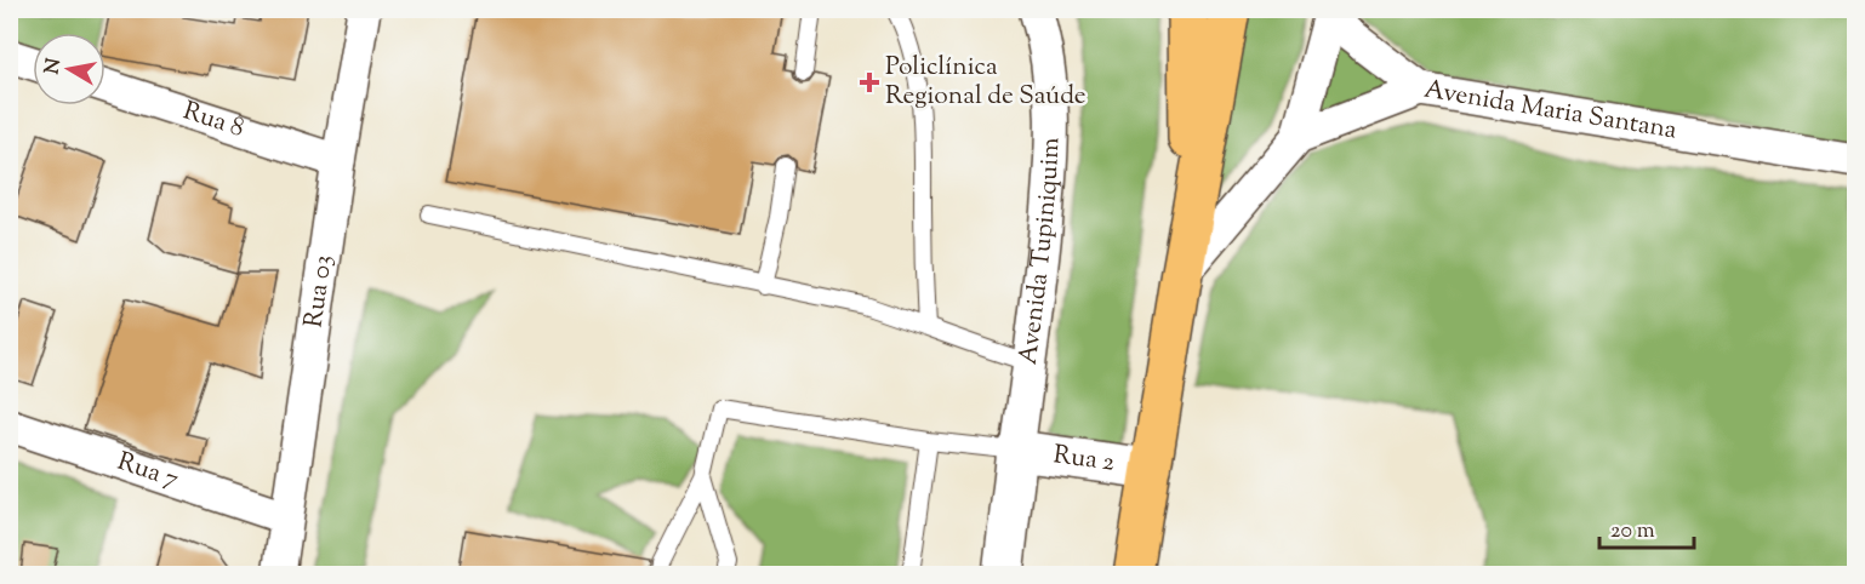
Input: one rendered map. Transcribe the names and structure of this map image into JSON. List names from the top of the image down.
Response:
{
  "streets": {
    "street": [
      "Avenida Maria Santana",
      "Rua 8",
      "Avenida Tupiniquim",
      "Rua 03",
      "Rua 2",
      "Rua 7"
    ]
  },
  "crossings": [
    ["Rua 8", "Rua 03"],
    ["Avenida Tupiniquim", "Rua 2"],
    ["Rua 03", "Rua 7"]
  ],
  "places": {
    "health": ["Policlínica Regional de Saúde"]
  },
  "scale_bar": "20 m",
  "north": "left"
}
